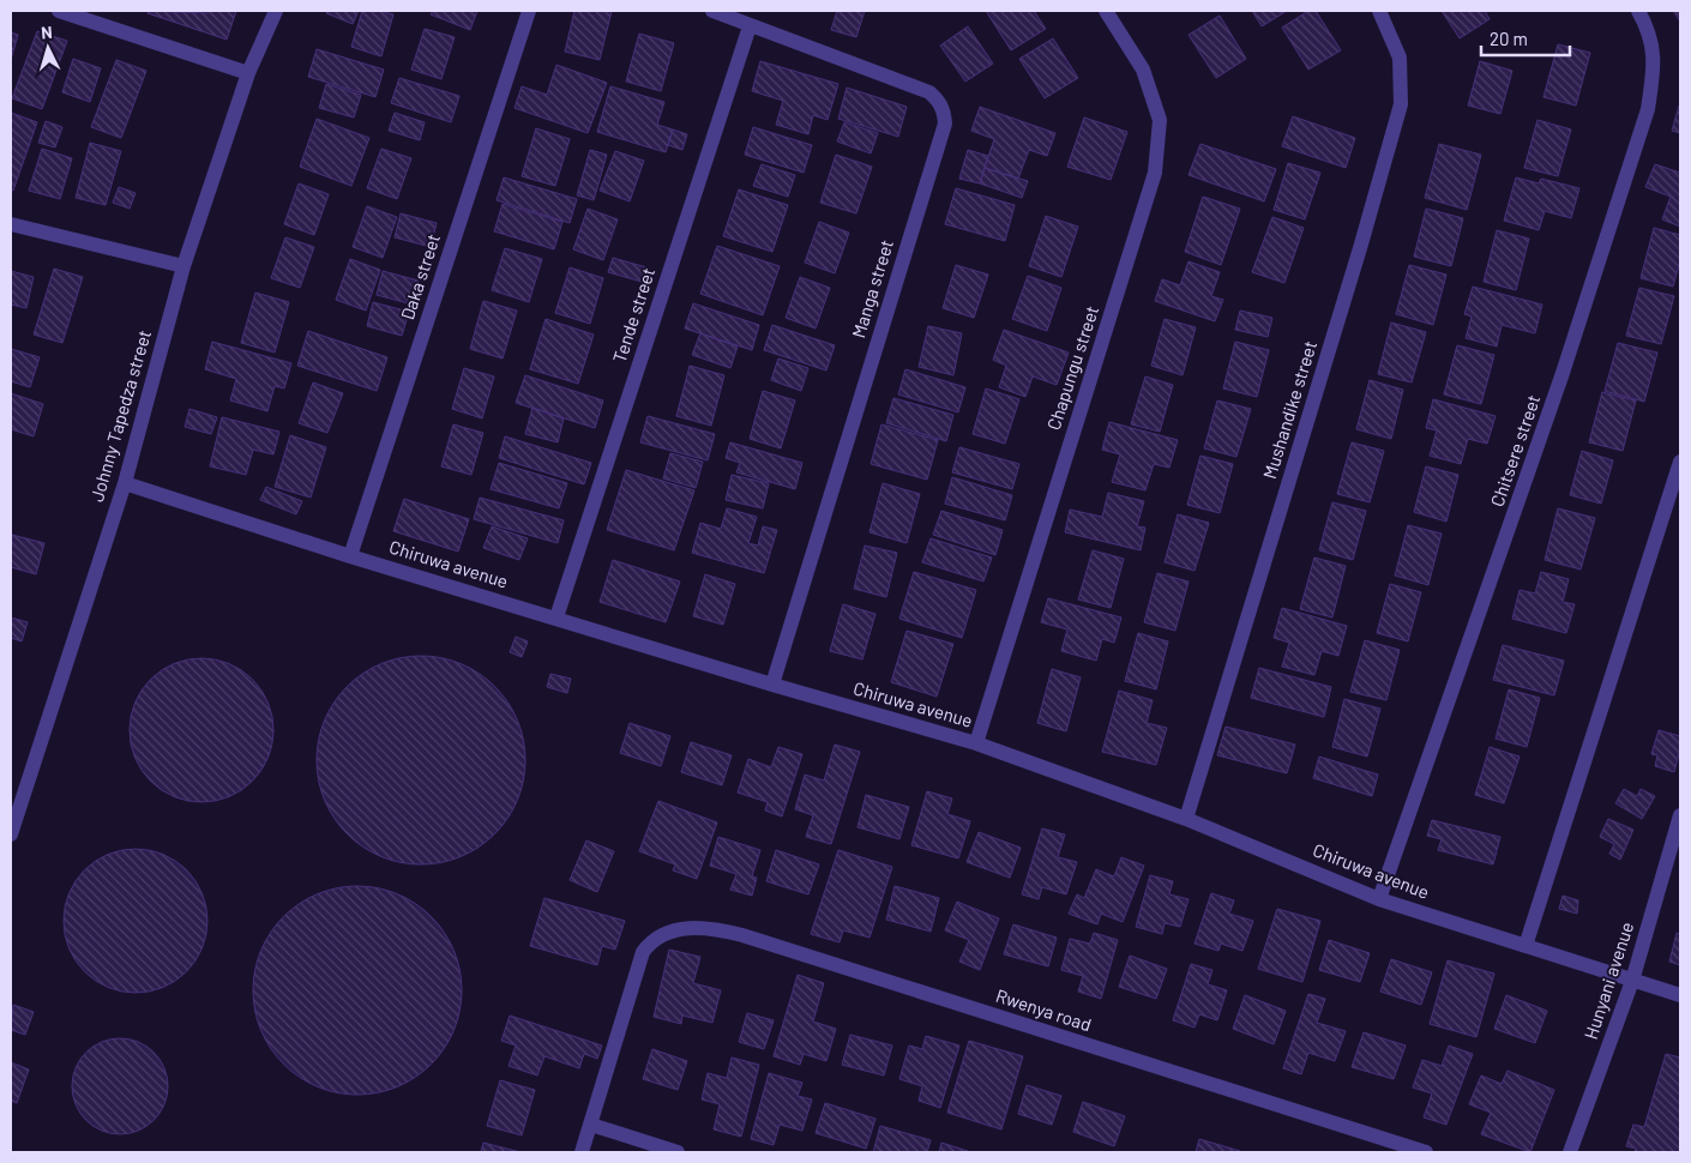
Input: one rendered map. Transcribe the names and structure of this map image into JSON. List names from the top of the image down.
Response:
{
  "streets": {
    "street": [
      "Daka street",
      "Manga street",
      "Tende street",
      "Chapungu street",
      "Mushandike street",
      "Johnny Tapedza street",
      "Chitsere street",
      "Chiruwa avenue",
      "Hunyani avenue",
      "Rwenya road"
    ]
  },
  "crossings": [
    ["Daka street", "Chiruwa avenue"],
    ["Manga street", "Tende street"],
    ["Manga street", "Chiruwa avenue"],
    ["Tende street", "Chiruwa avenue"],
    ["Chapungu street", "Chiruwa avenue"],
    ["Mushandike street", "Chiruwa avenue"],
    ["Johnny Tapedza street", "Chiruwa avenue"],
    ["Chitsere street", "Chiruwa avenue"],
    ["Chiruwa avenue", "Hunyani avenue"]
  ],
  "scale_bar": "20 m",
  "north": "top"
}
